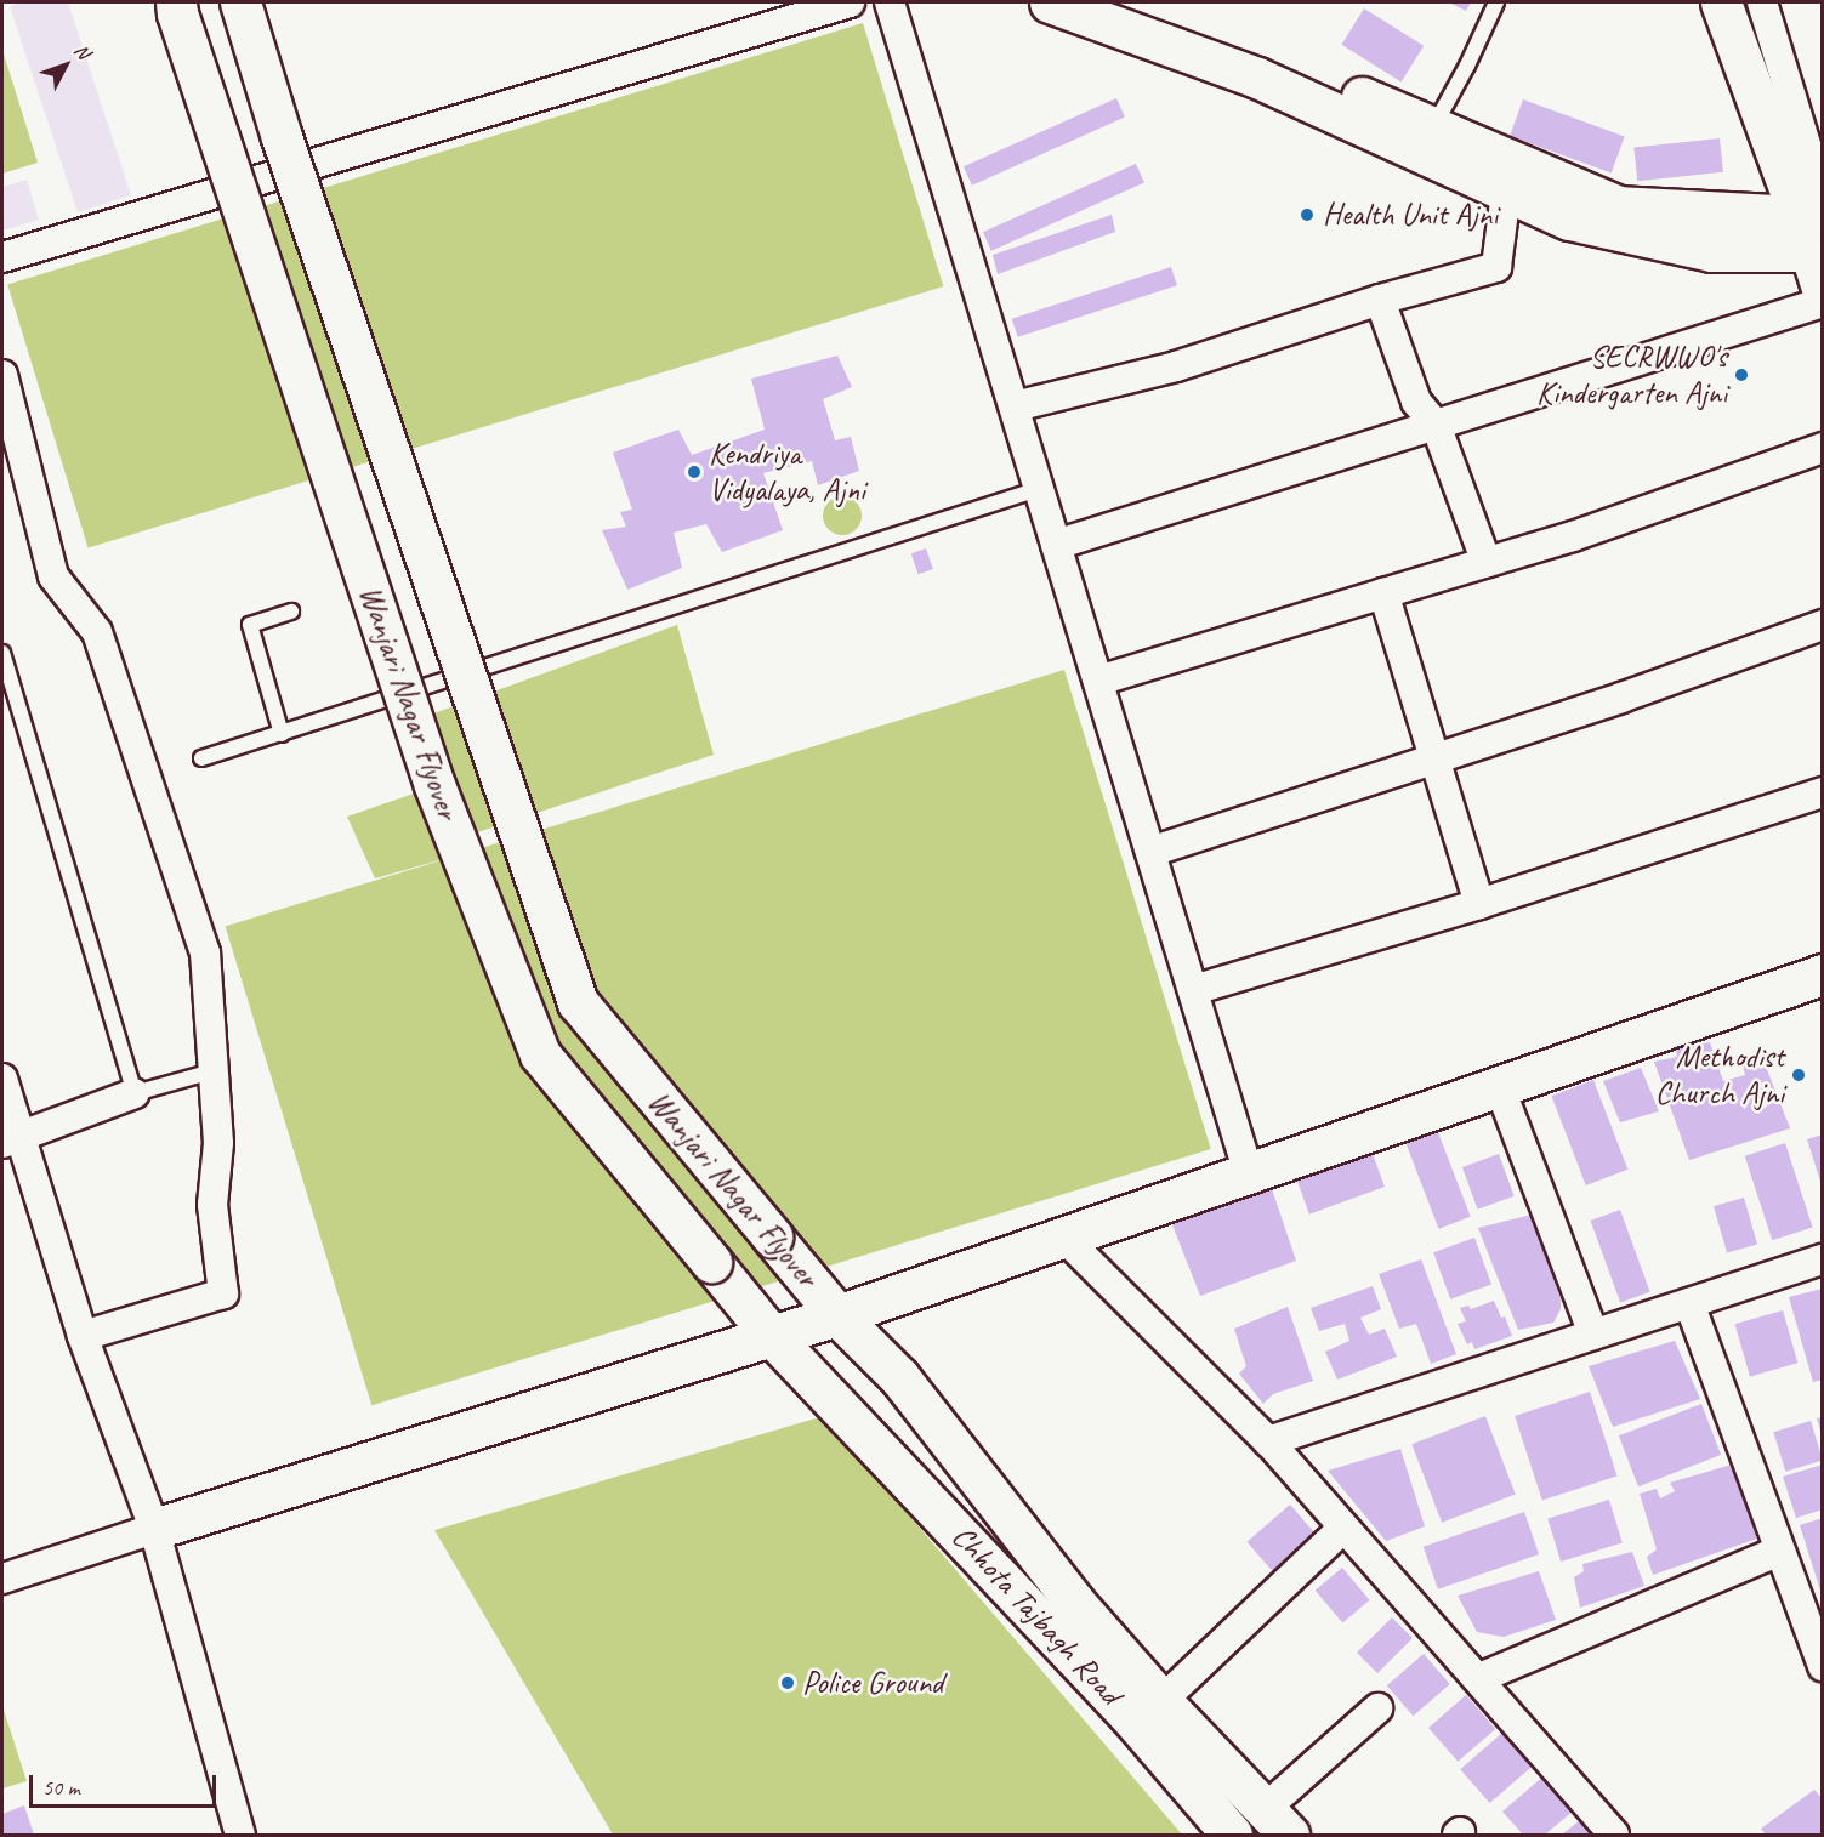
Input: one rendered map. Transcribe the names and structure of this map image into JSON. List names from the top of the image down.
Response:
{
  "streets": {
    "main road": ["Wanjari Nagar Flyover", "Chhota Tajbagh Road"]
  },
  "crossings": [
    ["Wanjari Nagar Flyover", "Chhota Tajbagh Road"]
  ],
  "places": [
    "Health Unit Ajni",
    "SECRWWO's Kindergarten Ajni",
    "Kendriya Vidyalaya, Ajni",
    "Methodist Church Ajni",
    "Police Ground"
  ],
  "scale_bar": "50 m",
  "north": "top right"
}
